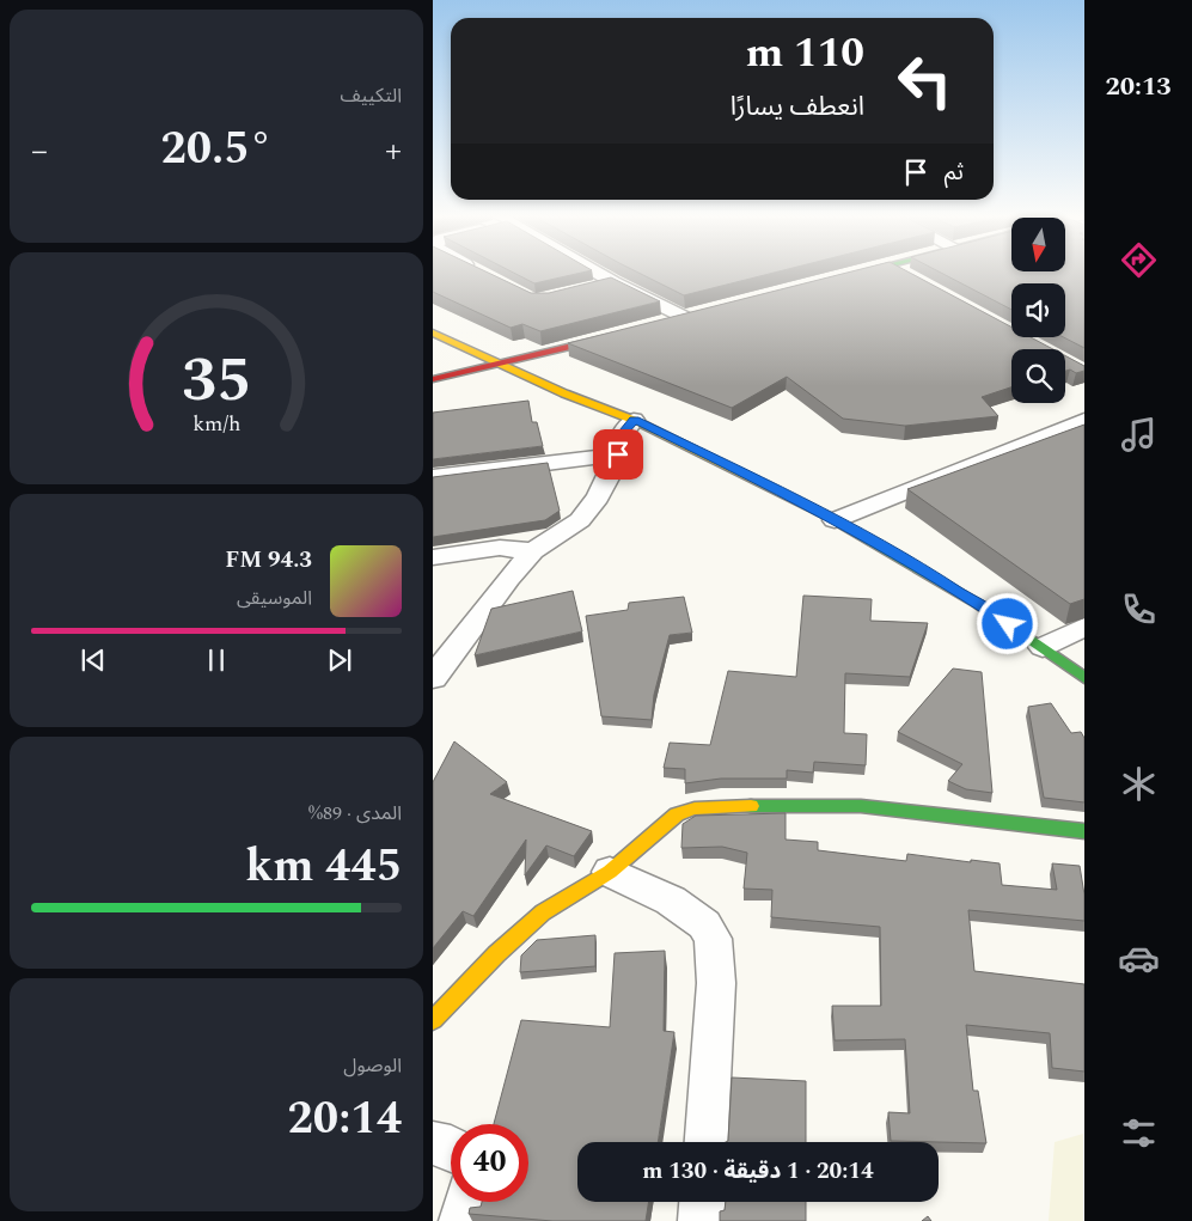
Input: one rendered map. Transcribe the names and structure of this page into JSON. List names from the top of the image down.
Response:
{
  "north": "bottom",
  "page": {
    "tabs": "20:13",
    "tile": [
      "التكييف",
      ["المدى · 89%", "445 km"],
      ["الوصول", "20:14"]
    ],
    "turn": ["110 m", "انعطف يسارًا"],
    "heat": ["−", "20.5°", "+"],
    "then": "ثم",
    "song": ["94.3 FM", "الموسيقى"],
    "limit": "40",
    "trip": "20:14 · 1 دقيقة · 130 m",
    "gauge": ["35", "km/h"]
  }
}
